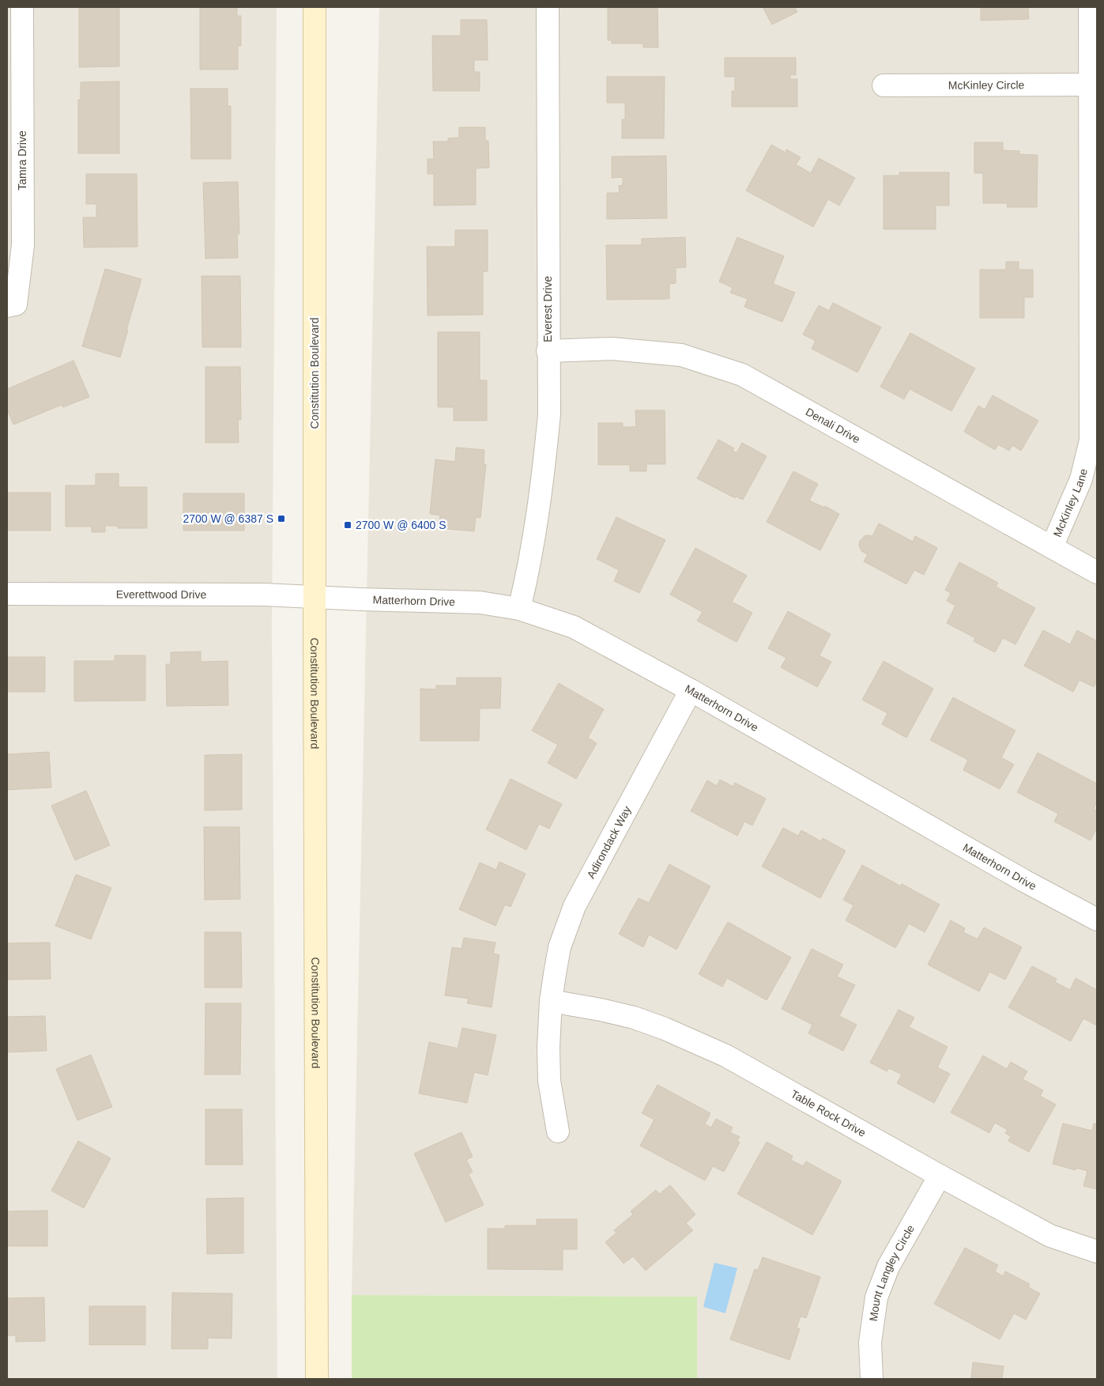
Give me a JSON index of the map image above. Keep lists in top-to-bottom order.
{
  "streets": {
    "main road": ["Constitution Boulevard"],
    "street": [
      "McKinley Circle",
      "Tamra Drive",
      "Everest Drive",
      "Denali Drive",
      "McKinley Lane",
      "Everettwood Drive",
      "Matterhorn Drive",
      "Adirondack Way",
      "Table Rock Drive",
      "Mount Langley Circle"
    ]
  },
  "crossings": [
    ["McKinley Circle", "McKinley Lane"],
    ["Everest Drive", "Denali Drive"],
    ["Everest Drive", "Matterhorn Drive"],
    ["Constitution Boulevard", "Everettwood Drive"],
    ["Constitution Boulevard", "Matterhorn Drive"],
    ["Denali Drive", "McKinley Lane"],
    ["Everettwood Drive", "Matterhorn Drive"],
    ["Matterhorn Drive", "Adirondack Way"],
    ["Adirondack Way", "Table Rock Drive"],
    ["Table Rock Drive", "Mount Langley Circle"]
  ],
  "places": {
    "transit": ["2700 W @ 6387 S", "2700 W @ 6400 S"]
  }
}
